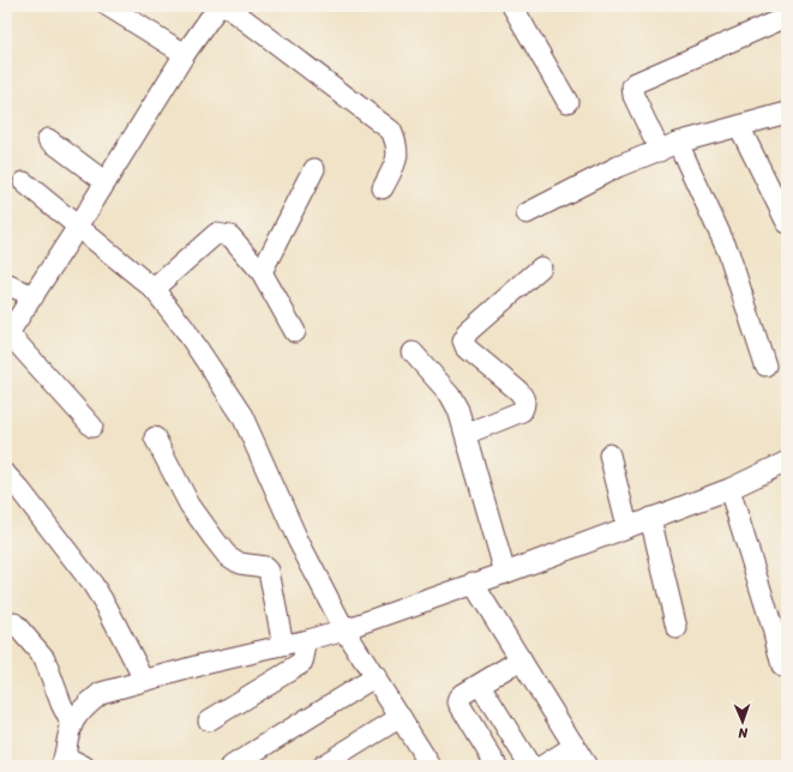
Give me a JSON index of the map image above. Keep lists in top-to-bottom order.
{
  "north": "bottom"
}
